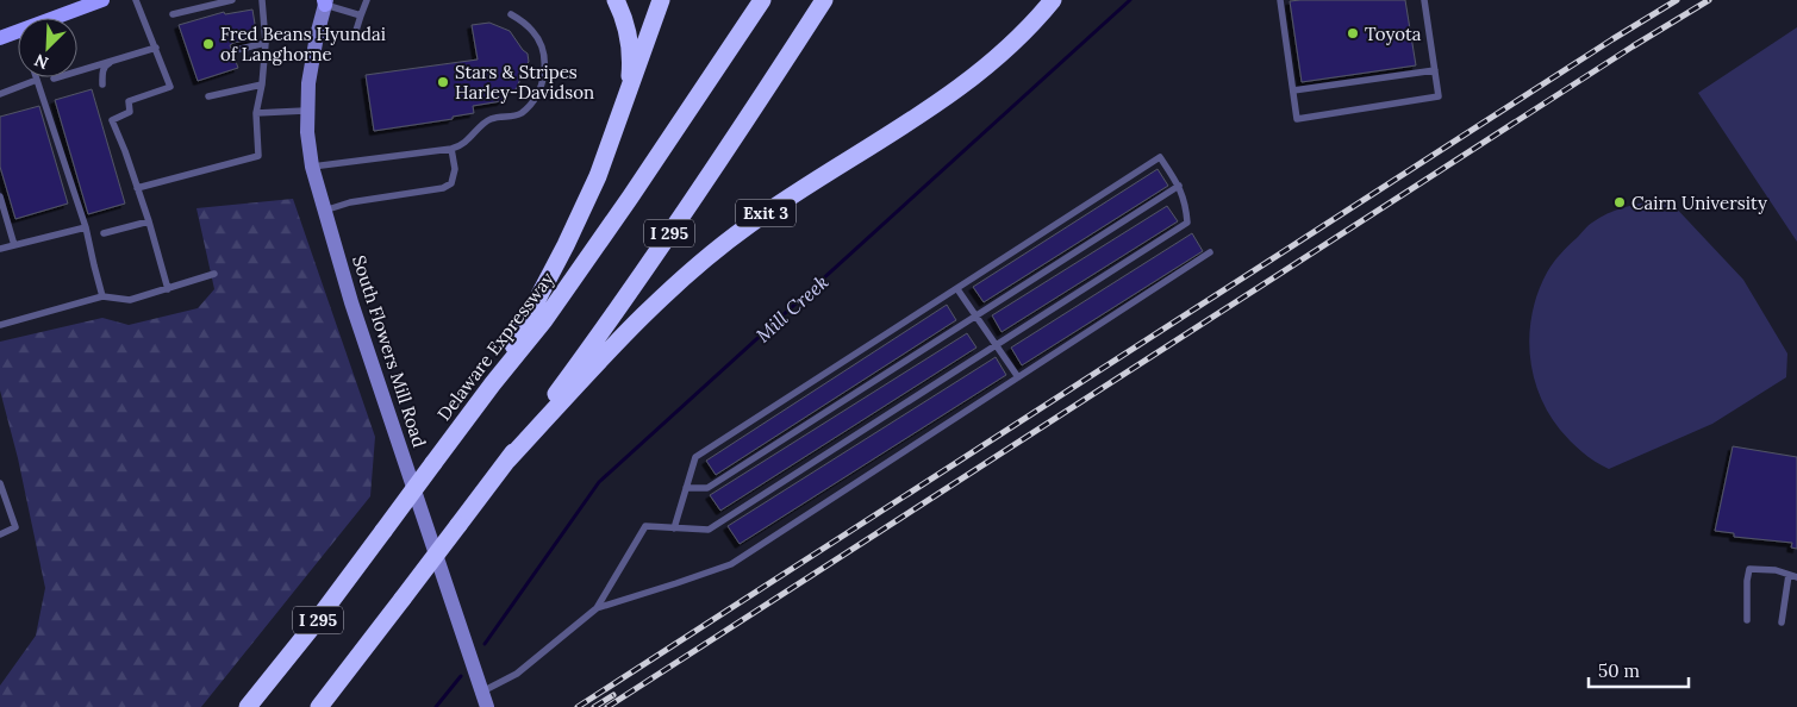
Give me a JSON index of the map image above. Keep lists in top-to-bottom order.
{
  "streets": {
    "highway": ["Exit 3", "I 295", "Delaware Expressway"],
    "main road": ["South Flowers Mill Road"]
  },
  "crossings": [
    ["Exit 3", "I 295"]
  ],
  "water": ["Mill Creek"],
  "places": [
    "Toyota",
    "Fred Beans Hyundai of Langhorne",
    "Stars & Stripes Harley-Davidson",
    "Cairn University"
  ],
  "scale_bar": "50 m",
  "north": "bottom left"
}
